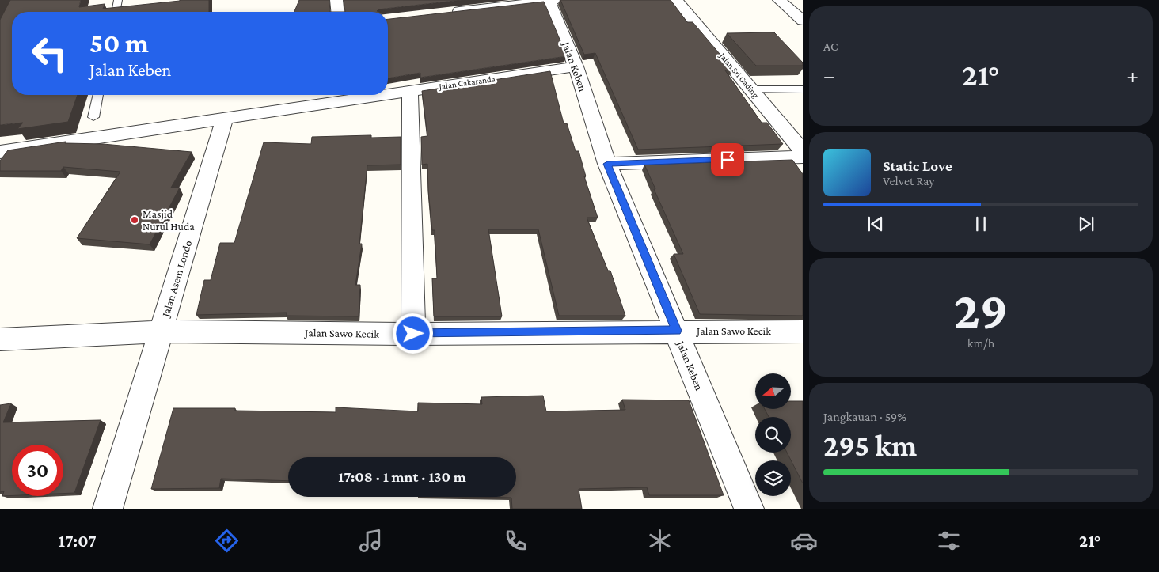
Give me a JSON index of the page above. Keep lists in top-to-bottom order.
{
  "streets": {
    "street": [
      "Jalan Keben",
      "Jalan Sri Gading",
      "Jalan Cakaranda",
      "Jalan Asem Londo",
      "Jalan Sawo Kecik"
    ]
  },
  "crossings": [
    ["Jalan Keben", "Jalan Cakaranda"],
    ["Jalan Keben", "Jalan Sawo Kecik"],
    ["Jalan Asem Londo", "Jalan Sawo Kecik"]
  ],
  "places": ["Masjid Nurul Huda"],
  "north": "left",
  "page": {
    "tile": [
      "AC",
      ["29", "km/h"],
      ["Jangkauan · 59%", "295 km"]
    ],
    "turn": ["50 m", "Jalan Keben"],
    "heat": ["−", "21°", "+"],
    "song": ["Static Love", "Velvet Ray"],
    "limit": "30",
    "trip": "17:08 · 1 mnt · 130 m",
    "tabs": ["17:07", "21°"]
  }
}
